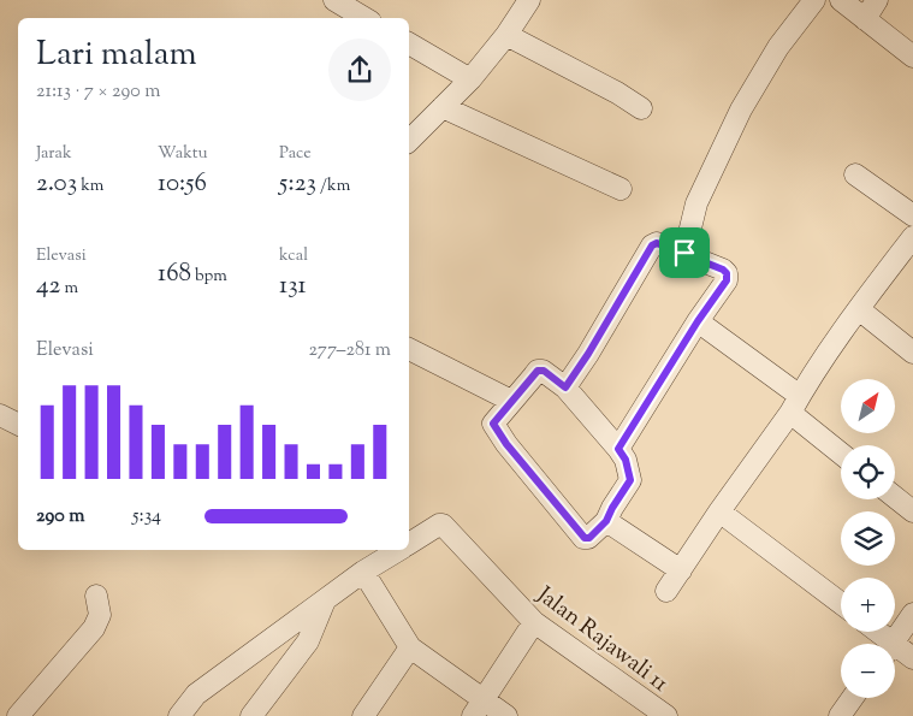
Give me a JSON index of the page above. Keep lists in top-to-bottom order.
{
  "streets": {
    "street": ["Jalan Rajawali 11"]
  },
  "north": "top right",
  "page": {
    "heading": ["Lari malam", "21:13 · 7 × 290 m"],
    "stats": [
      ["Jarak", "2.03 km"],
      ["Waktu", "10:56"],
      ["Pace", "5:23 /km"],
      ["Elevasi", "42 m"],
      ["168 bpm"],
      ["kcal", "131"]
    ],
    "chart": ["Elevasi", "277–281 m"],
    "map_buttons": ["+", "−"],
    "list": [
      {
        "name": "290 m",
        "note": "5:34"
      }
    ]
  }
}
